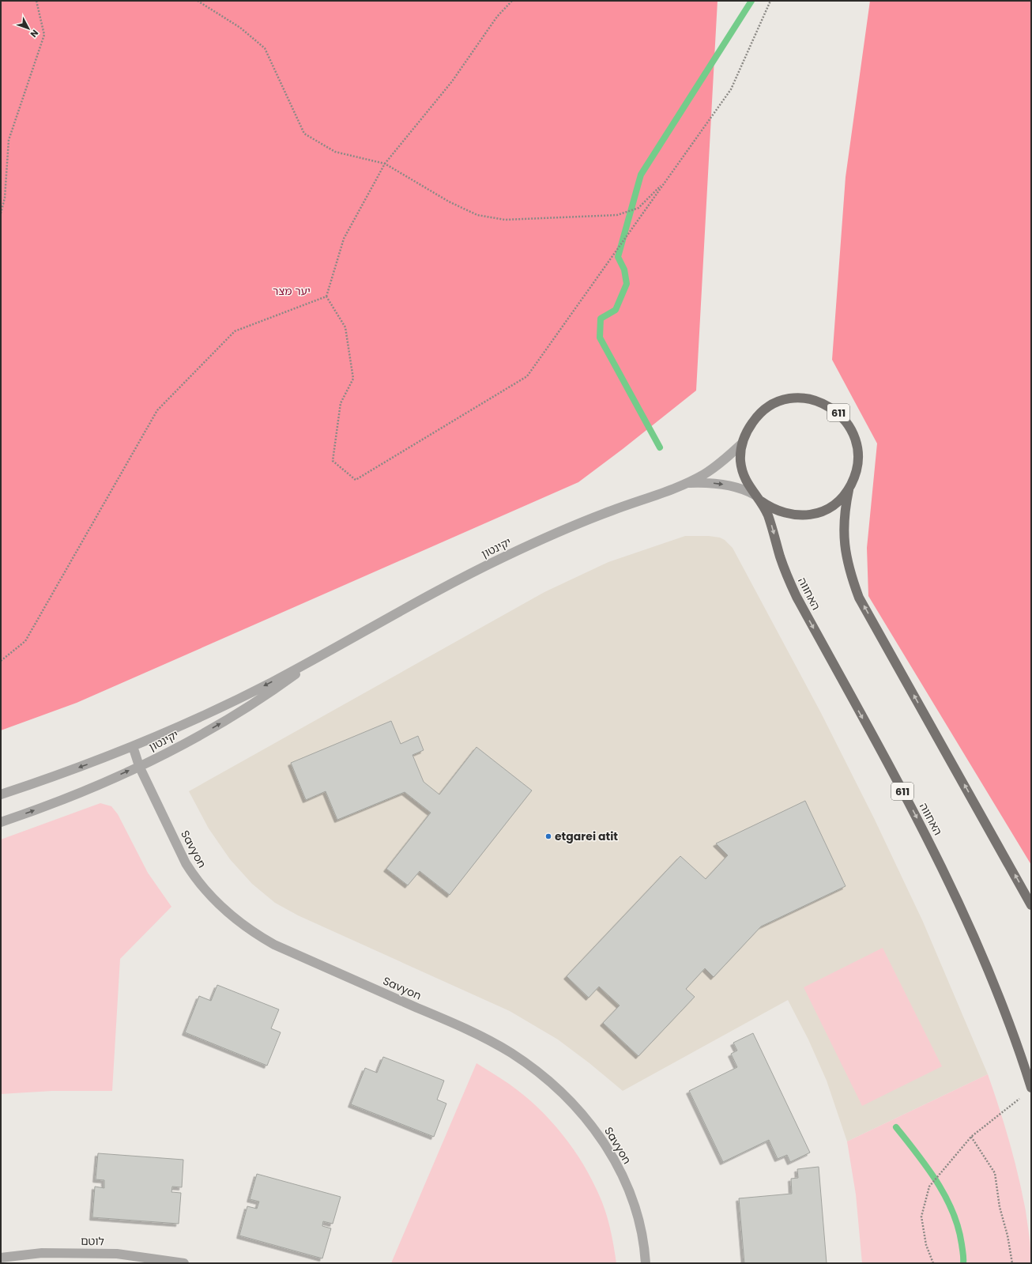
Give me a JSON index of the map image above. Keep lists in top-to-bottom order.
{
  "streets": {
    "main road": ["611", "האחווה"],
    "street": ["יקינטון", "Savyon", "לוטם"]
  },
  "crossings": [
    ["611", "יקינטון"],
    ["611", "האחווה"],
    ["יקינטון", "האחווה"],
    ["יקינטון", "Savyon"]
  ],
  "parks": ["יער מצר"],
  "places": ["etgarei atit"],
  "north": "bottom right"
}
